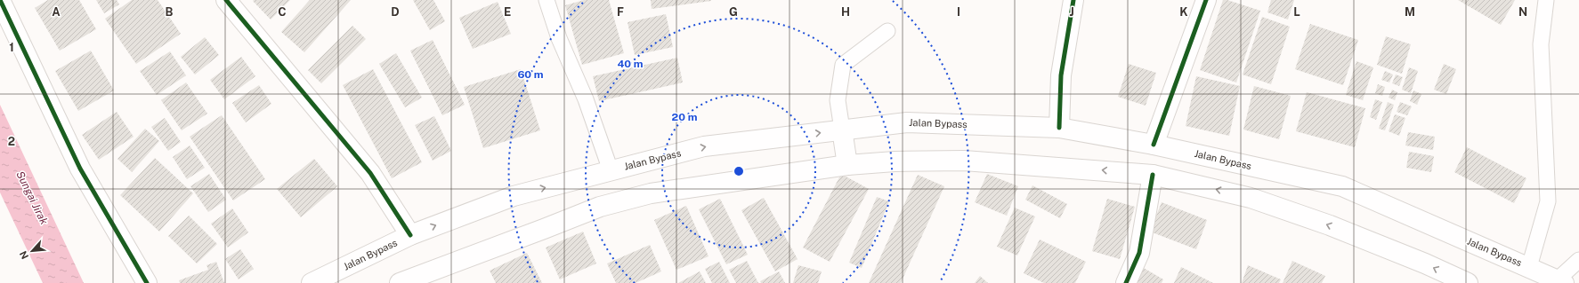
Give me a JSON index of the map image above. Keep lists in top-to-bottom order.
{
  "streets": {
    "main road": ["Jalan Bypass"]
  },
  "water": ["Sungai Jirak"],
  "north": "bottom left",
  "grid": {
    "columns": [
      "A",
      "B",
      "C",
      "D",
      "E",
      "F",
      "G",
      "H",
      "I",
      "J",
      "K",
      "L",
      "M",
      "N"
    ],
    "rows": ["1", "2"]
  },
  "rings": ["40 m", "60 m", "20 m"]
}
